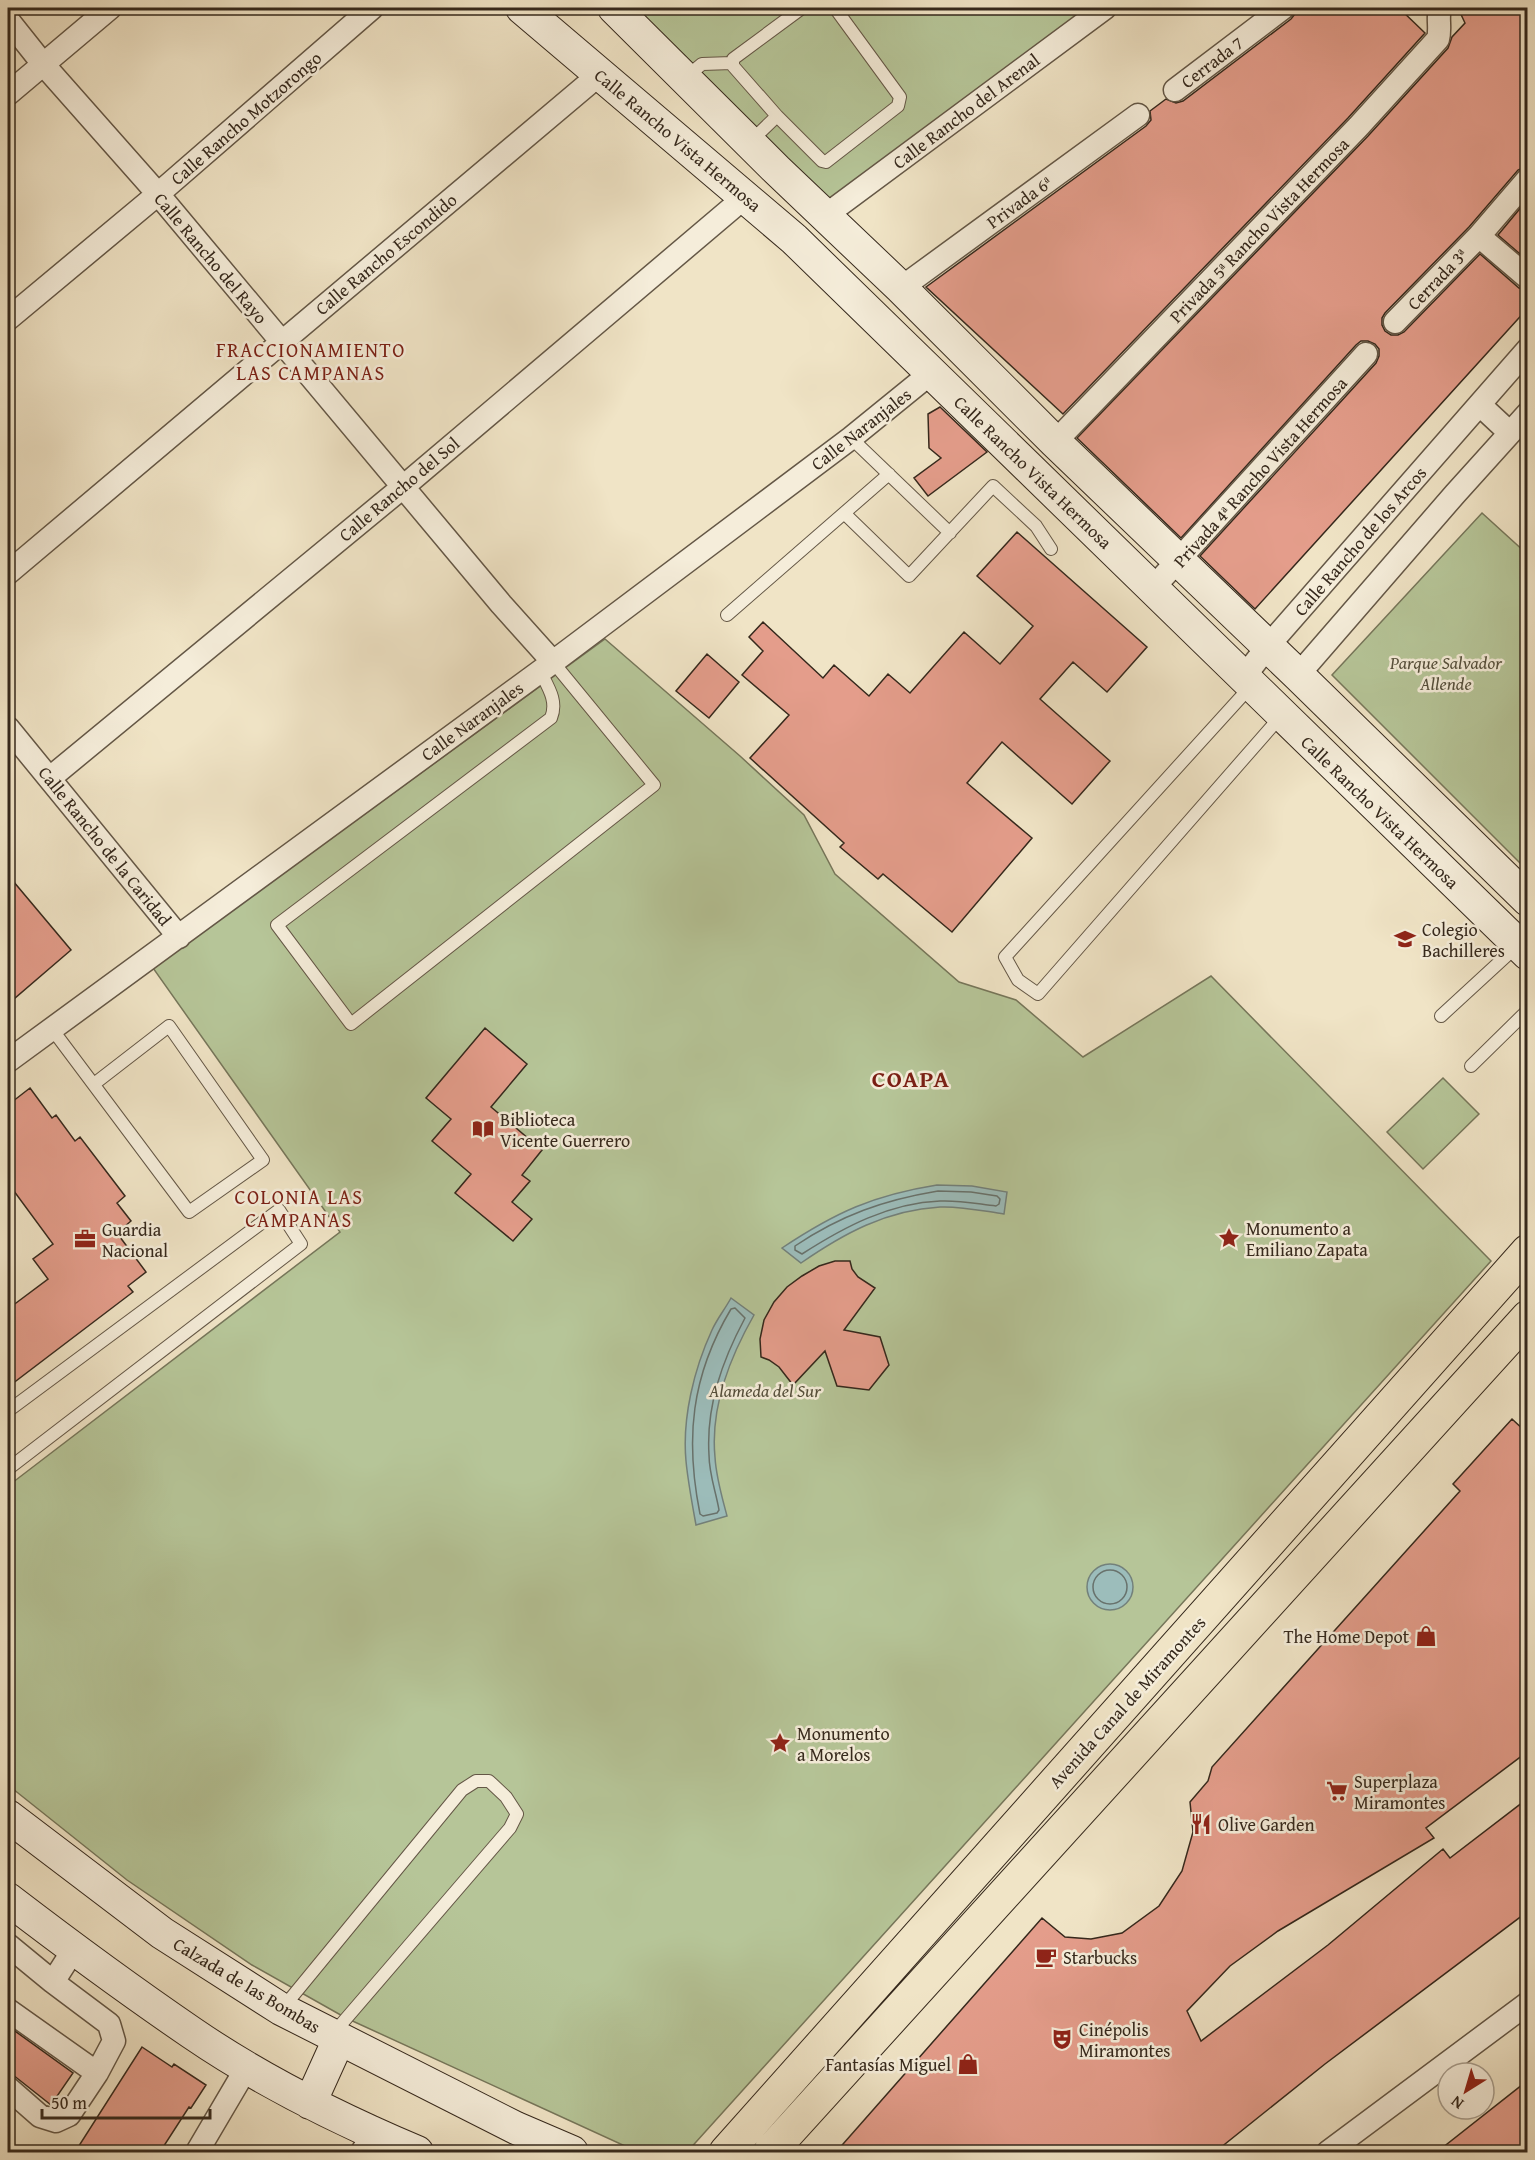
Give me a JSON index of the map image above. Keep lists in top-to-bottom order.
{
  "streets": {
    "main road": ["Avenida Canal de Miramontes"],
    "street": [
      "Cerrada 7",
      "Calle Rancho del Arenal",
      "Calle Rancho Motzorongo",
      "Calle Rancho Vista Hermosa",
      "Privada 6ª",
      "Privada 5ª Rancho Vista Hermosa",
      "Calle Rancho Escondido",
      "Calle Rancho del Rayo",
      "Cerrada 3ª",
      "Calle Naranjales",
      "Privada 4ª Rancho Vista Hermosa",
      "Calle Rancho del Sol",
      "Calle Rancho de los Arcos",
      "Calle Rancho de la Caridad",
      "Calzada de las Bombas"
    ]
  },
  "crossings": [
    ["Calle Rancho del Arenal", "Calle Rancho Vista Hermosa"],
    ["Calle Rancho Motzorongo", "Calle Rancho del Rayo"],
    ["Calle Rancho Vista Hermosa", "Privada 6ª"],
    ["Calle Rancho Vista Hermosa", "Privada 5ª Rancho Vista Hermosa"],
    ["Calle Rancho Vista Hermosa", "Calle Rancho Escondido"],
    ["Calle Rancho Vista Hermosa", "Calle Naranjales"],
    ["Calle Rancho Vista Hermosa", "Privada 4ª Rancho Vista Hermosa"],
    ["Calle Rancho Vista Hermosa", "Calle Rancho del Sol"],
    ["Calle Rancho Vista Hermosa", "Calle Rancho de los Arcos"],
    ["Calle Rancho Escondido", "Calle Rancho del Rayo"],
    ["Calle Rancho del Rayo", "Calle Naranjales"],
    ["Calle Rancho del Rayo", "Calle Rancho del Sol"],
    ["Calle Naranjales", "Calle Rancho de la Caridad"],
    ["Calle Rancho del Sol", "Calle Rancho de la Caridad"]
  ],
  "districts": ["FRACCIONAMIENTO LAS CAMPANAS", "COAPA", "COLONIA LAS CAMPANAS"],
  "parks": ["Parque Salvador Allende", "Alameda del Sur"],
  "places": {
    "school or university": ["Colegio Bachilleres"],
    "library": ["Biblioteca Vicente Guerrero"],
    "place": ["Monumento a Emiliano Zapata", "Monumento a Morelos"],
    "office": ["Guardia Nacional"],
    "shop": ["The Home Depot", "Fantasías Miguel"],
    "supermarket": ["Superplaza Miramontes"],
    "restaurant": ["Olive Garden"],
    "cafe": ["Starbucks"],
    "theatre": ["Cinépolis Miramontes"]
  },
  "scale_bar": "50 m",
  "north": "bottom left"
}
